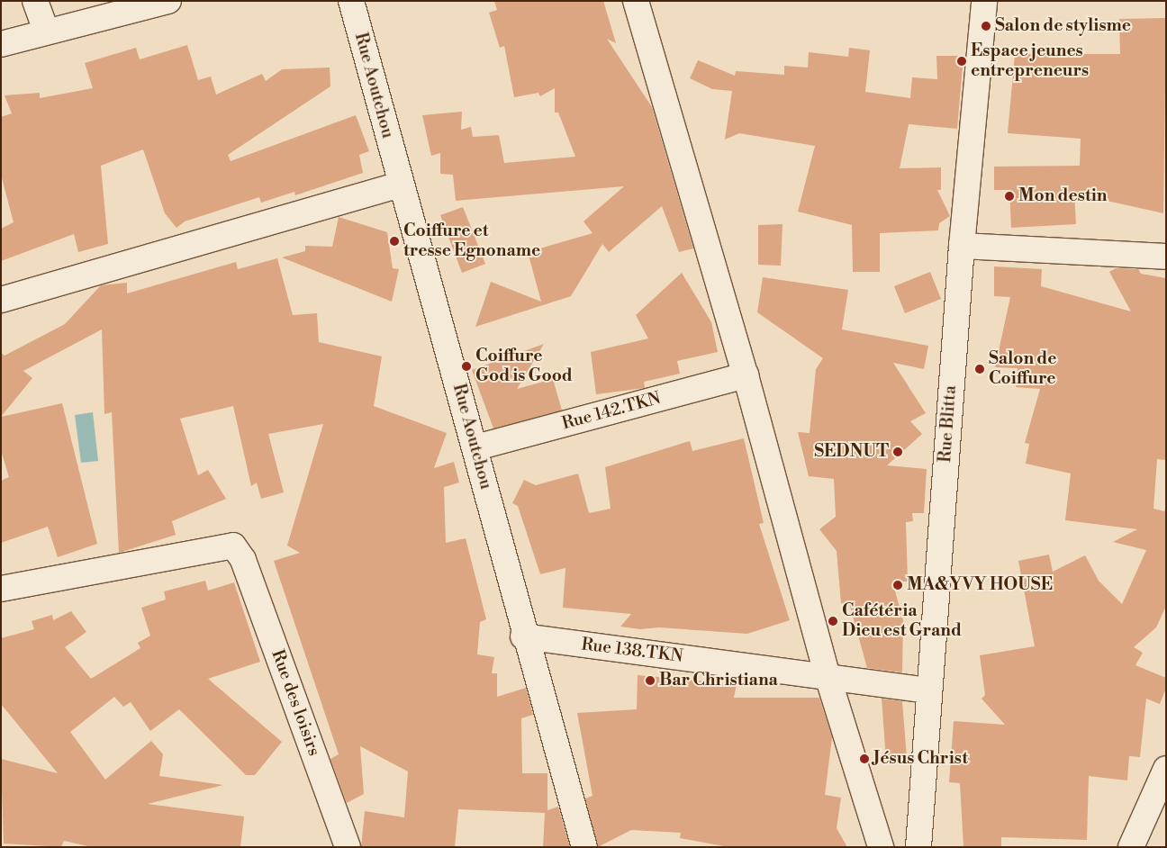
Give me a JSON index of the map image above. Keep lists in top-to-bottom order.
{
  "streets": {
    "street": [
      "Rue Aoutchou",
      "Rue 142.TKN",
      "Rue Blitta",
      "Rue 138.TKN",
      "Rue des loisirs"
    ]
  },
  "crossings": [
    ["Rue Aoutchou", "Rue 142.TKN"],
    ["Rue Aoutchou", "Rue 138.TKN"],
    ["Rue Blitta", "Rue 138.TKN"]
  ],
  "places": [
    "Salon de stylisme",
    "Espace jeunes entrepreneurs",
    "Mon destin",
    "Coiffure et tresse Egnoname",
    "Coiffure God is Good",
    "Salon de Coiffure",
    "SEDNUT",
    "MA&YVY HOUSE",
    "Cafétéria Dieu est Grand",
    "Bar Christiana",
    "Jésus Christ"
  ]
}
